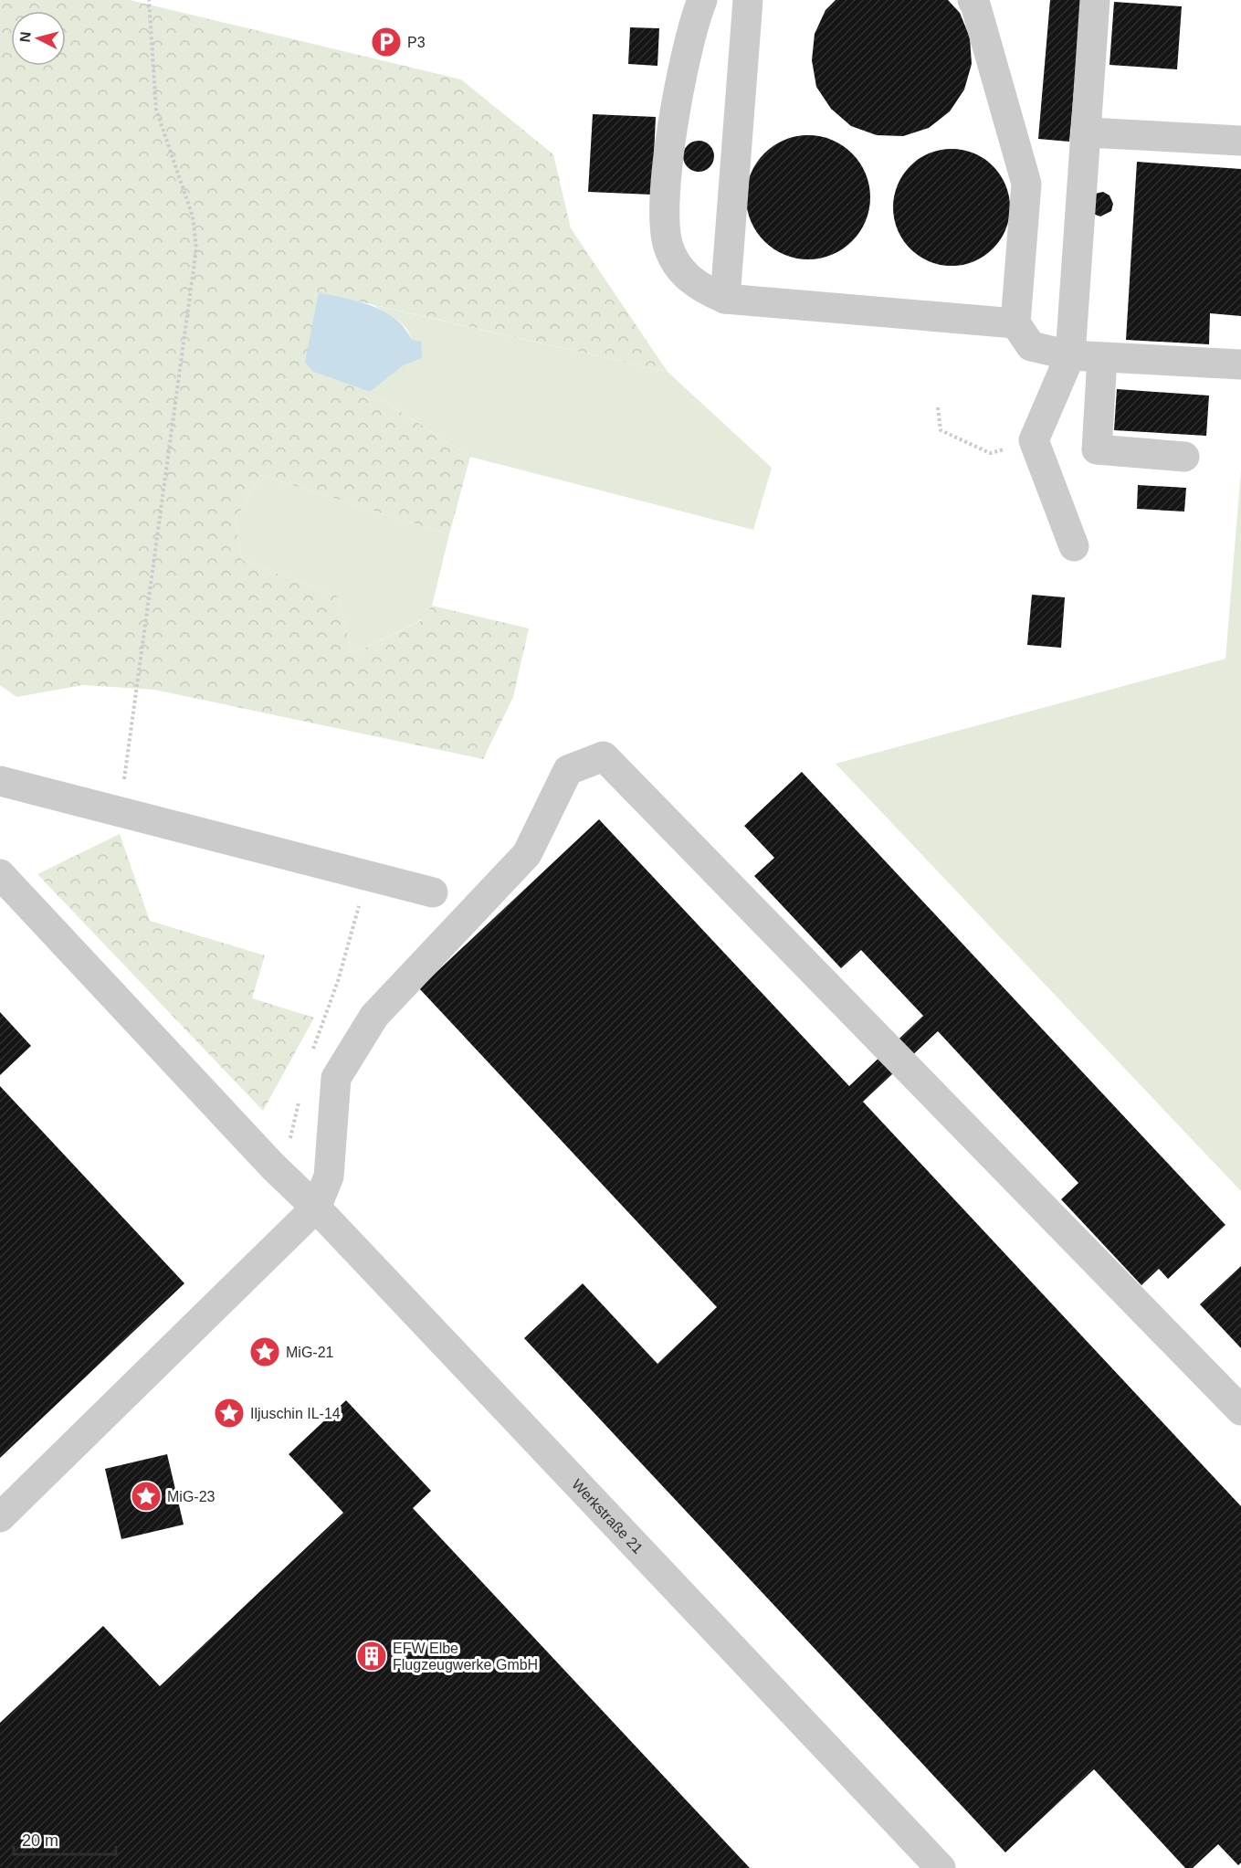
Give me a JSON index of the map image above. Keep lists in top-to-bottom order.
{
  "streets": {
    "lane": ["Werkstraße 21"]
  },
  "places": {
    "parking": ["P3"],
    "place": ["MiG-21", "Iljuschin IL-14", "MiG-23"],
    "building": ["EFW Elbe Flugzeugwerke GmbH"]
  },
  "scale_bar": "20 m",
  "north": "left"
}
